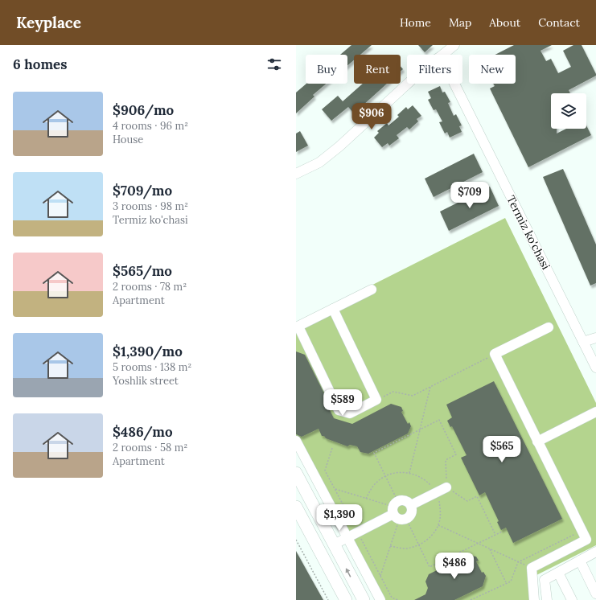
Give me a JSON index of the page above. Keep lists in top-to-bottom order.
{
  "streets": {
    "street": ["Termiz ko'chasi"]
  },
  "page": {
    "header": "Keyplace",
    "nav": [
      "Home",
      "Map",
      "About",
      "Contact"
    ],
    "heading": "6 homes",
    "chip": [
      "Buy",
      "Rent",
      "Filters",
      "New"
    ],
    "list": [
      {
        "name": "$906/mo",
        "note": "4 rooms · 96 m² · House"
      },
      {
        "name": "$709/mo",
        "note": "3 rooms · 98 m² · Termiz ko'chasi"
      },
      {
        "name": "$565/mo",
        "note": "2 rooms · 78 m² · Apartment"
      },
      {
        "name": "$1,390/mo",
        "note": "5 rooms · 138 m² · Yoshlik street"
      },
      {
        "name": "$486/mo",
        "note": "2 rooms · 58 m² · Apartment"
      }
    ],
    "price": [
      "$906",
      "$709",
      "$589",
      "$565",
      "$1,390",
      "$486"
    ]
  }
}
